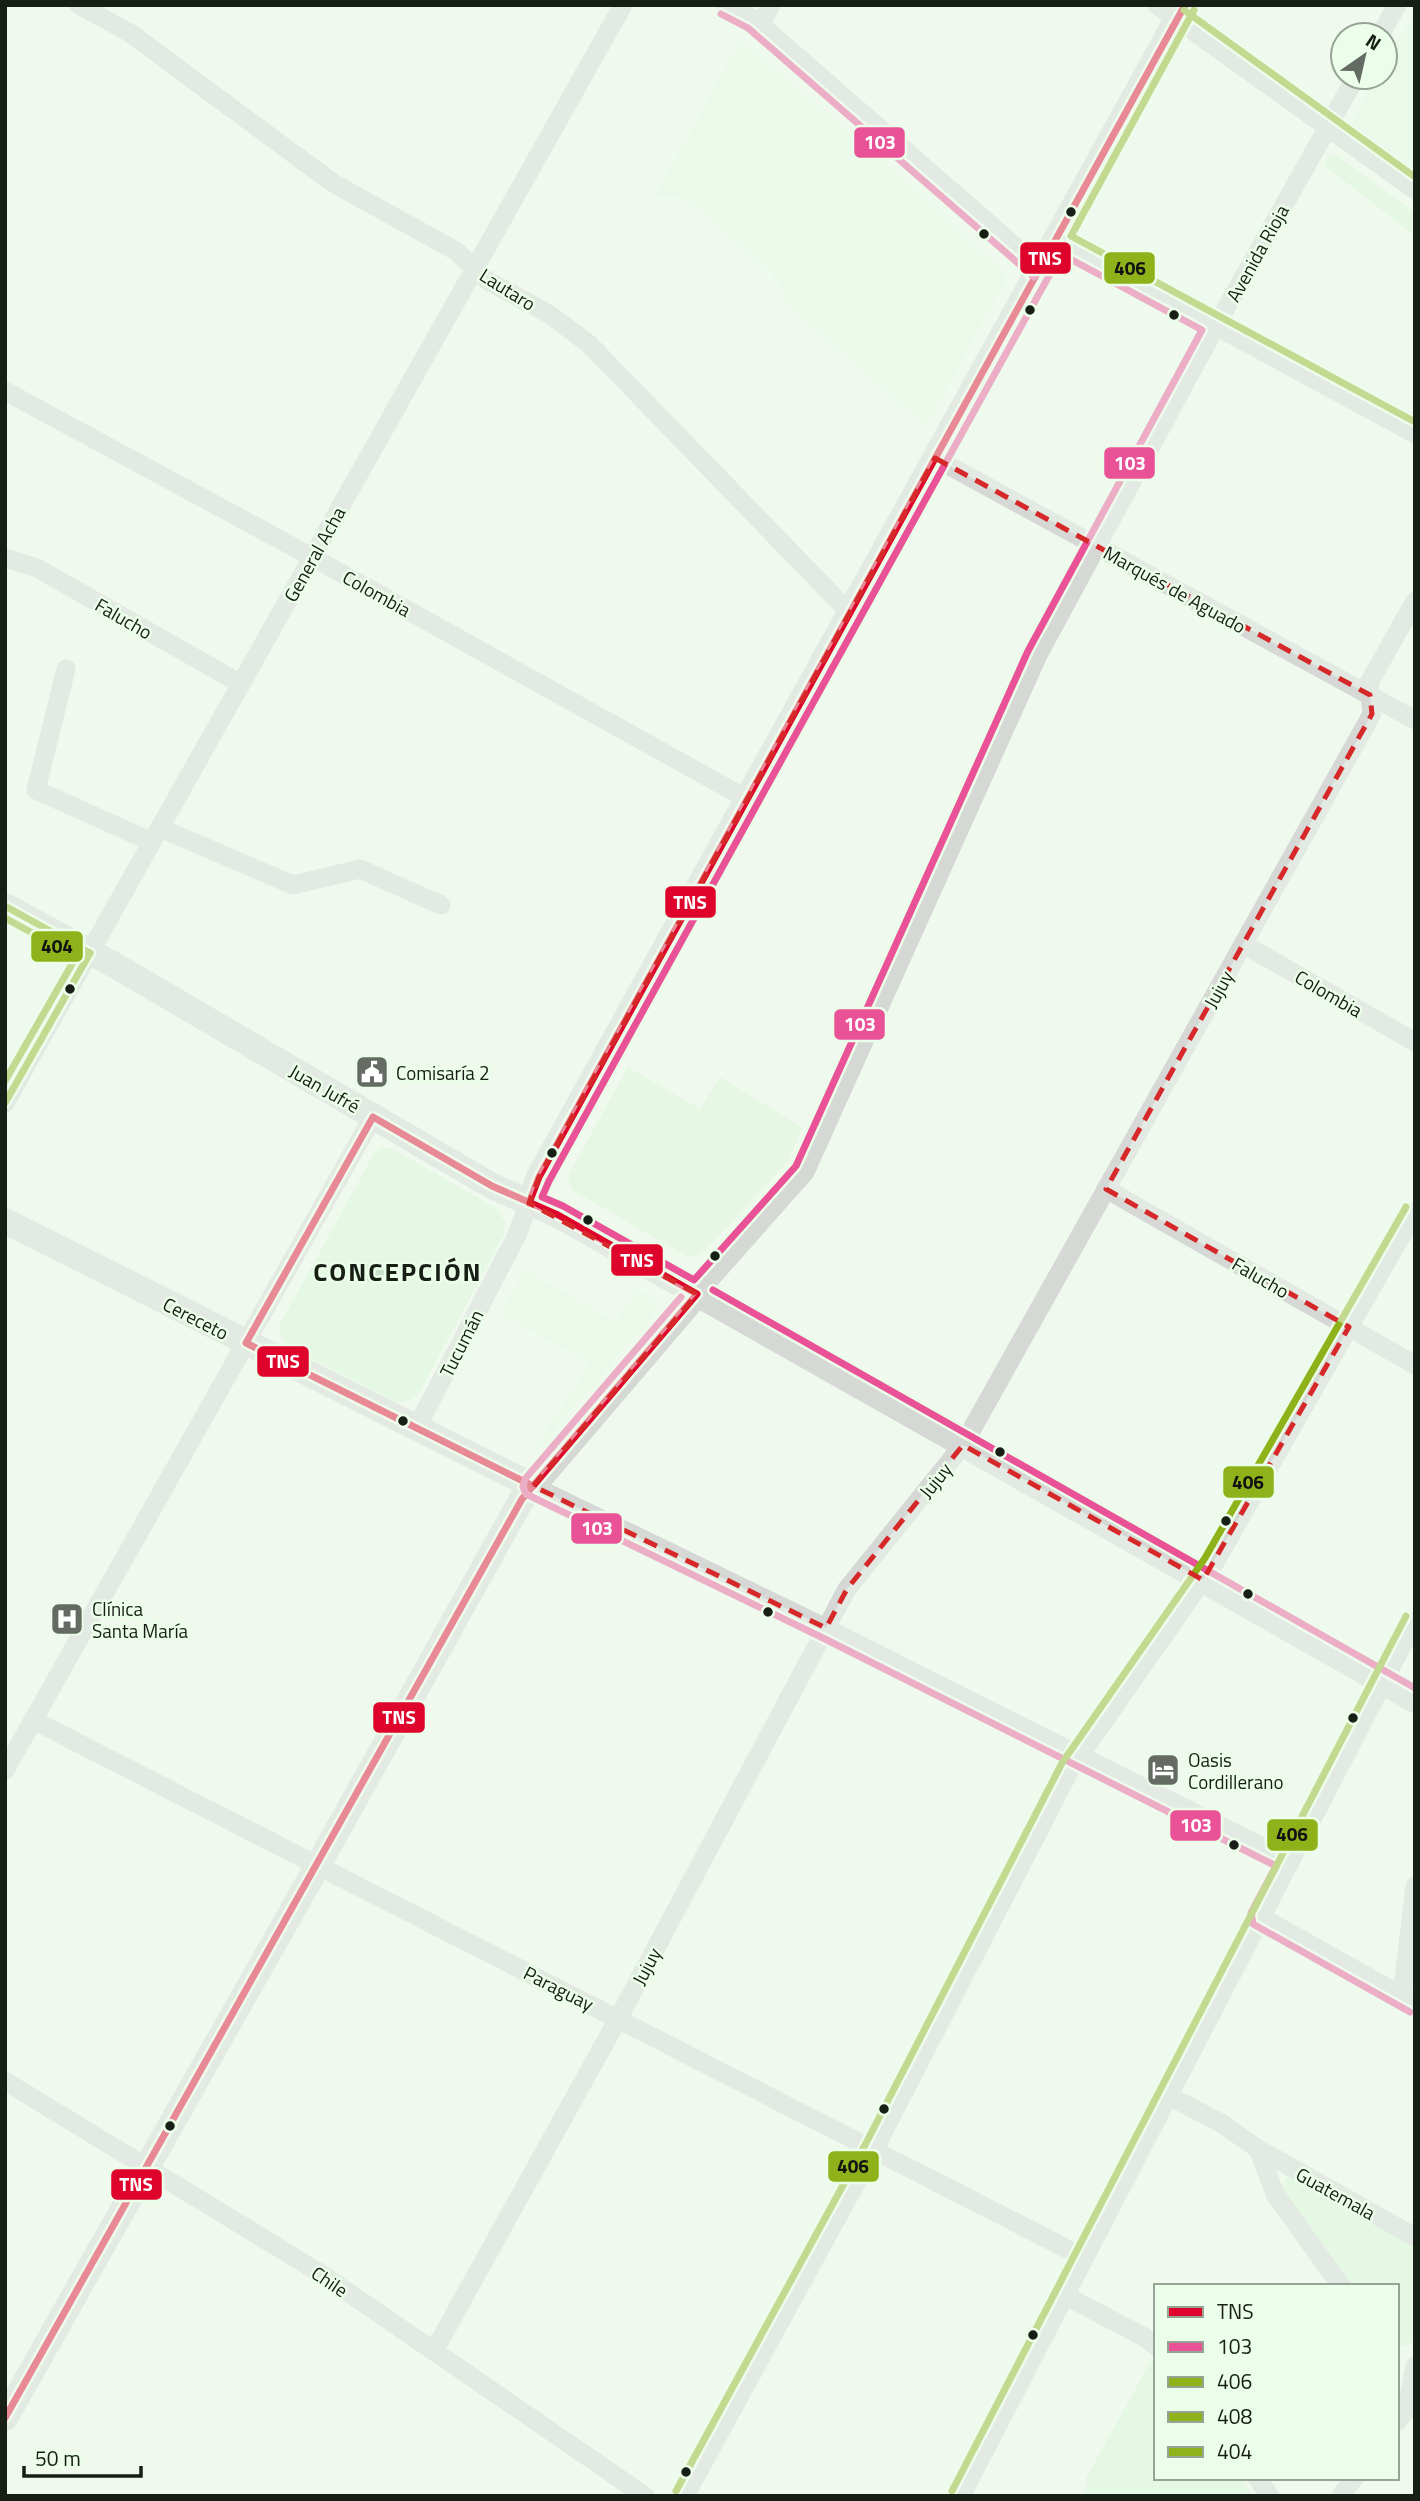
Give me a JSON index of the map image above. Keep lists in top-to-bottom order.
{
  "streets": {
    "main road": [
      "Avenida Rioja",
      "Juan Jufré",
      "Cereceto",
      "Tucumán"
    ],
    "street": [
      "Lautaro",
      "General Acha",
      "Marqués de Aguado",
      "Colombia",
      "Falucho",
      "Jujuy",
      "Paraguay",
      "Guatemala",
      "Chile"
    ]
  },
  "crossings": [
    ["Avenida Rioja", "Marqués de Aguado"],
    ["Avenida Rioja", "Juan Jufré"],
    ["Avenida Rioja", "Cereceto"],
    ["Avenida Rioja", "Paraguay"],
    ["Avenida Rioja", "Chile"],
    ["Lautaro", "General Acha"],
    ["Lautaro", "Tucumán"],
    ["General Acha", "Colombia"],
    ["General Acha", "Falucho"],
    ["General Acha", "Juan Jufré"],
    ["Marqués de Aguado", "Jujuy"],
    ["Marqués de Aguado", "Tucumán"],
    ["Colombia", "Jujuy"],
    ["Colombia", "Tucumán"],
    ["Falucho", "Jujuy"],
    ["Jujuy", "Juan Jufré"],
    ["Jujuy", "Cereceto"],
    ["Jujuy", "Paraguay"],
    ["Jujuy", "Chile"],
    ["Juan Jufré", "Tucumán"],
    ["Cereceto", "Tucumán"]
  ],
  "districts": ["CONCEPCIÓN"],
  "places": {
    "public building": ["Comisaría 2"],
    "hospital": ["Clínica Santa María"],
    "hotel": ["Oasis Cordillerano"]
  },
  "lines": [
    "transit line TNS",
    "transit line 406",
    "transit line 103",
    "transit line 408",
    "transit line 404"
  ],
  "legend": [
    "TNS",
    "103",
    "406",
    "408",
    "404"
  ],
  "scale_bar": "50 m",
  "north": "top right"
}
